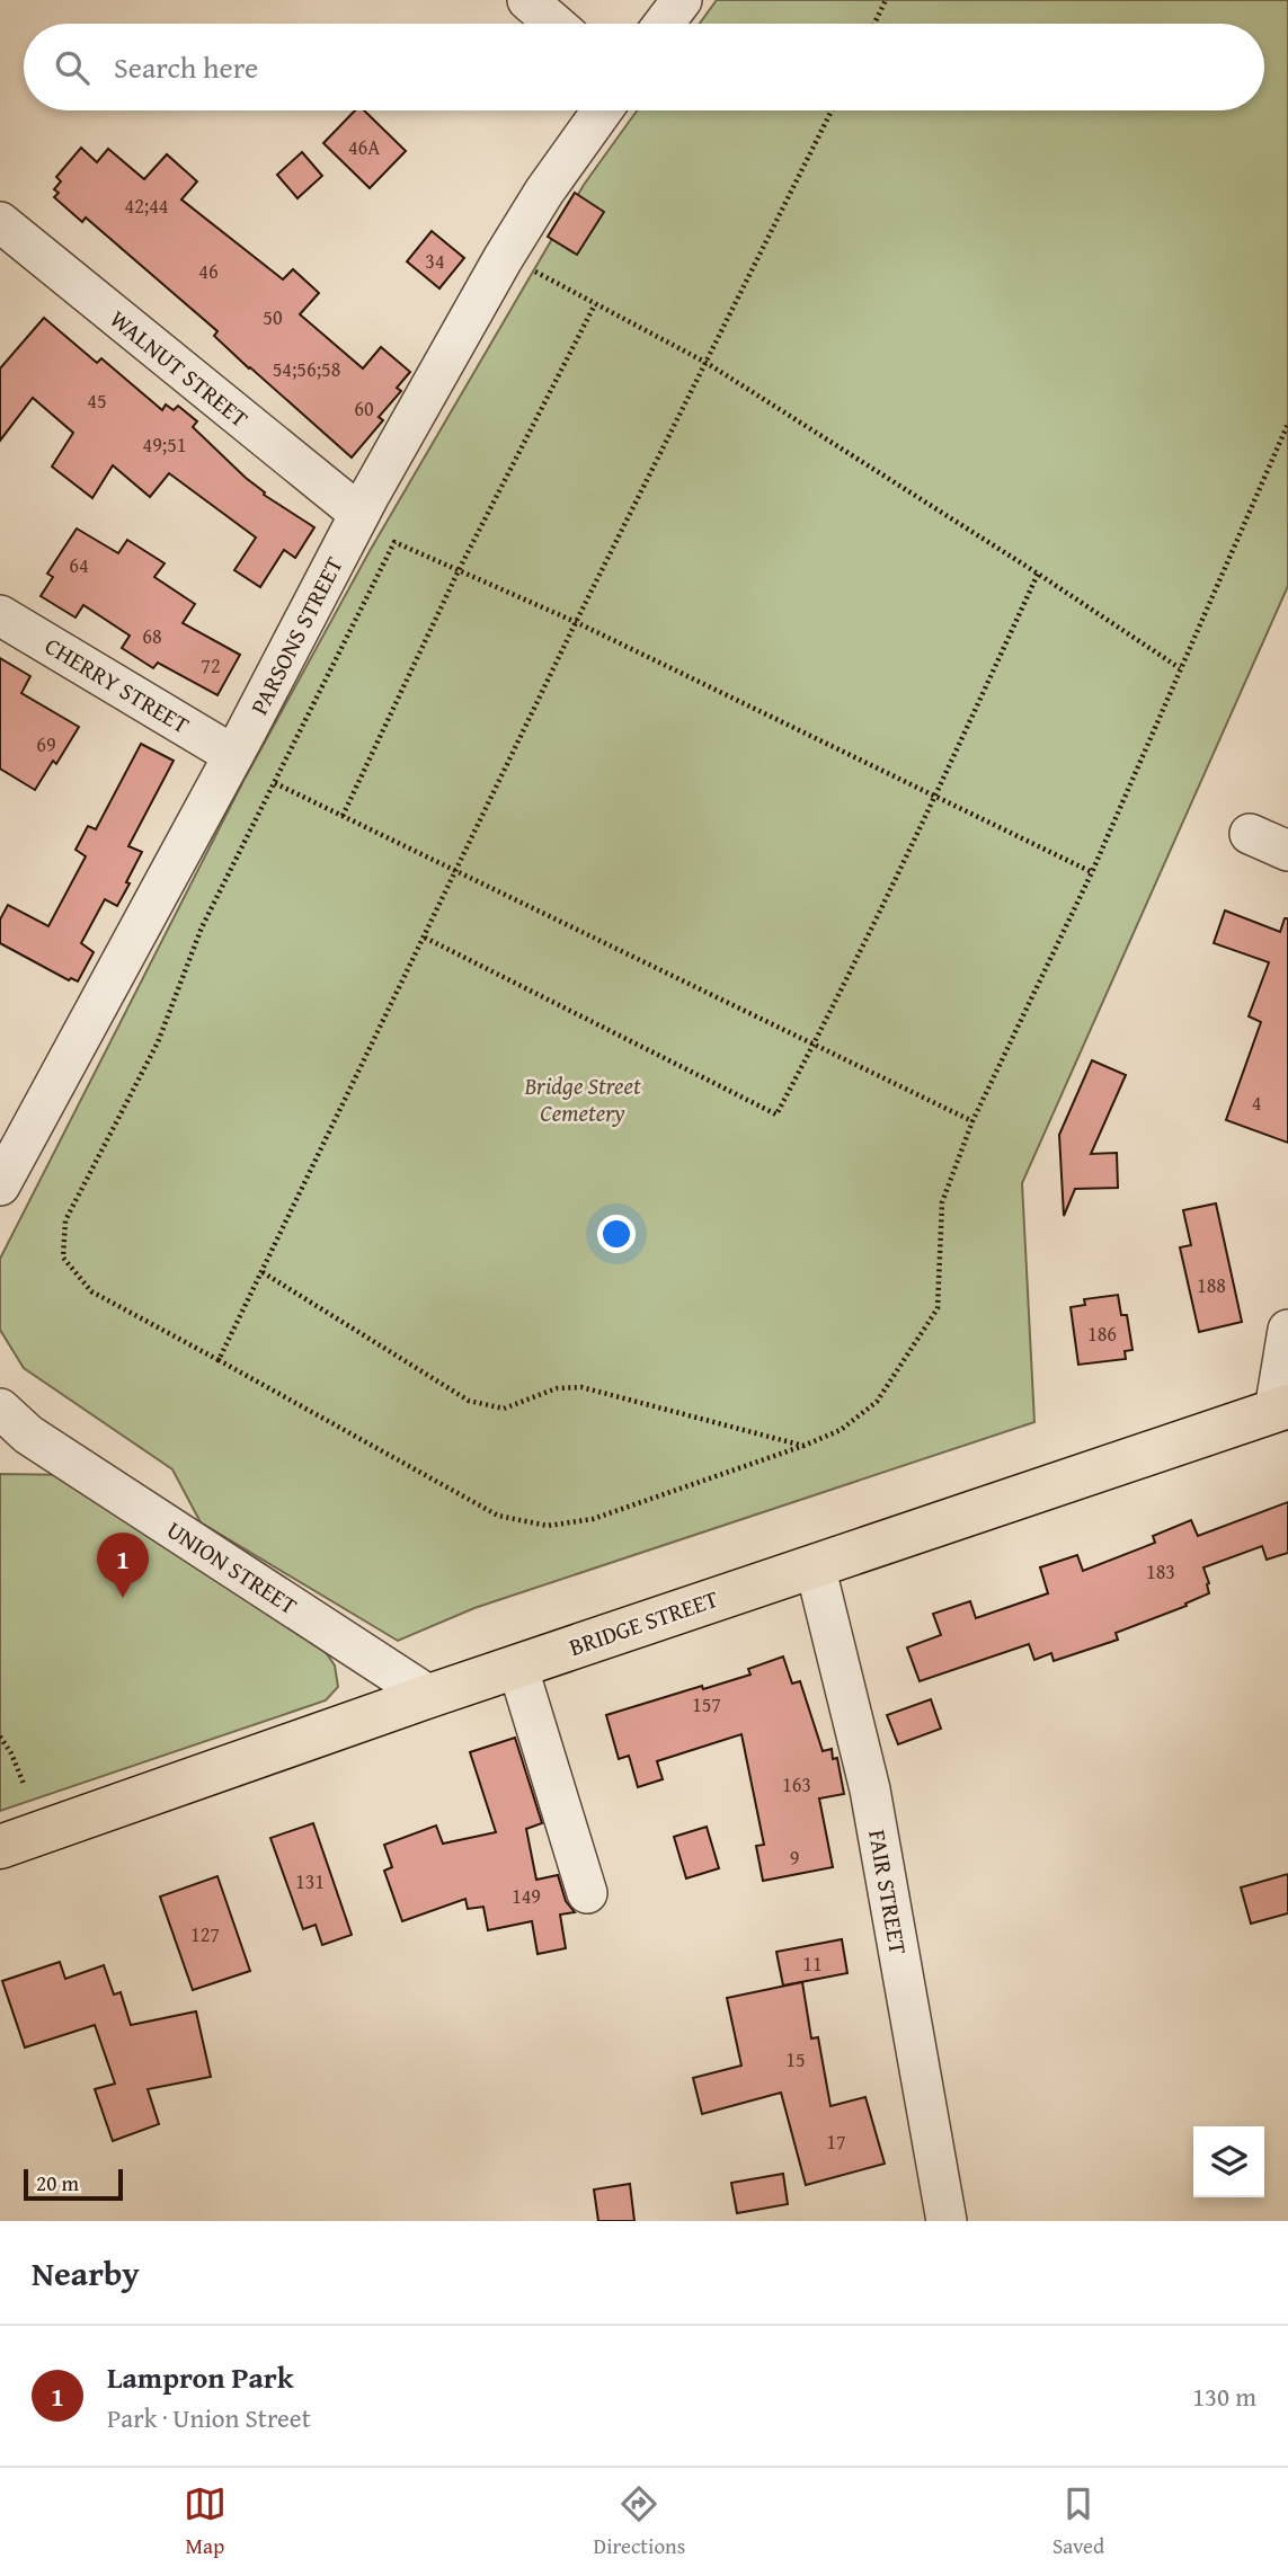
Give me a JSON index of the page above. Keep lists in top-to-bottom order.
{
  "streets": {
    "highway": ["BRIDGE STREET"],
    "street": [
      "WALNUT STREET",
      "PARSONS STREET",
      "CHERRY STREET",
      "UNION STREET",
      "FAIR STREET"
    ]
  },
  "crossings": [
    ["WALNUT STREET", "PARSONS STREET"],
    ["PARSONS STREET", "CHERRY STREET"],
    ["UNION STREET", "BRIDGE STREET"],
    ["BRIDGE STREET", "FAIR STREET"]
  ],
  "parks": ["Bridge Street Cemetery"],
  "house_numbers": [
    "46A",
    "42;44",
    "34",
    "46",
    "50",
    "54;56;58",
    "45",
    "60",
    "49;51",
    "64",
    "68",
    "72",
    "69",
    "4",
    "188",
    "186",
    "183",
    "157",
    "163",
    "9",
    "131",
    "149",
    "127",
    "11",
    "15",
    "17"
  ],
  "scale_bar": "20 m",
  "page": {
    "search": "Search here",
    "pins": "1",
    "scale": "20 m",
    "heading": "Nearby",
    "list": [
      {
        "mark": "1",
        "name": "Lampron Park",
        "note": "Park · Union Street",
        "value": "130 m"
      }
    ],
    "nav": ["Map", "Directions", "Saved"]
  }
}
